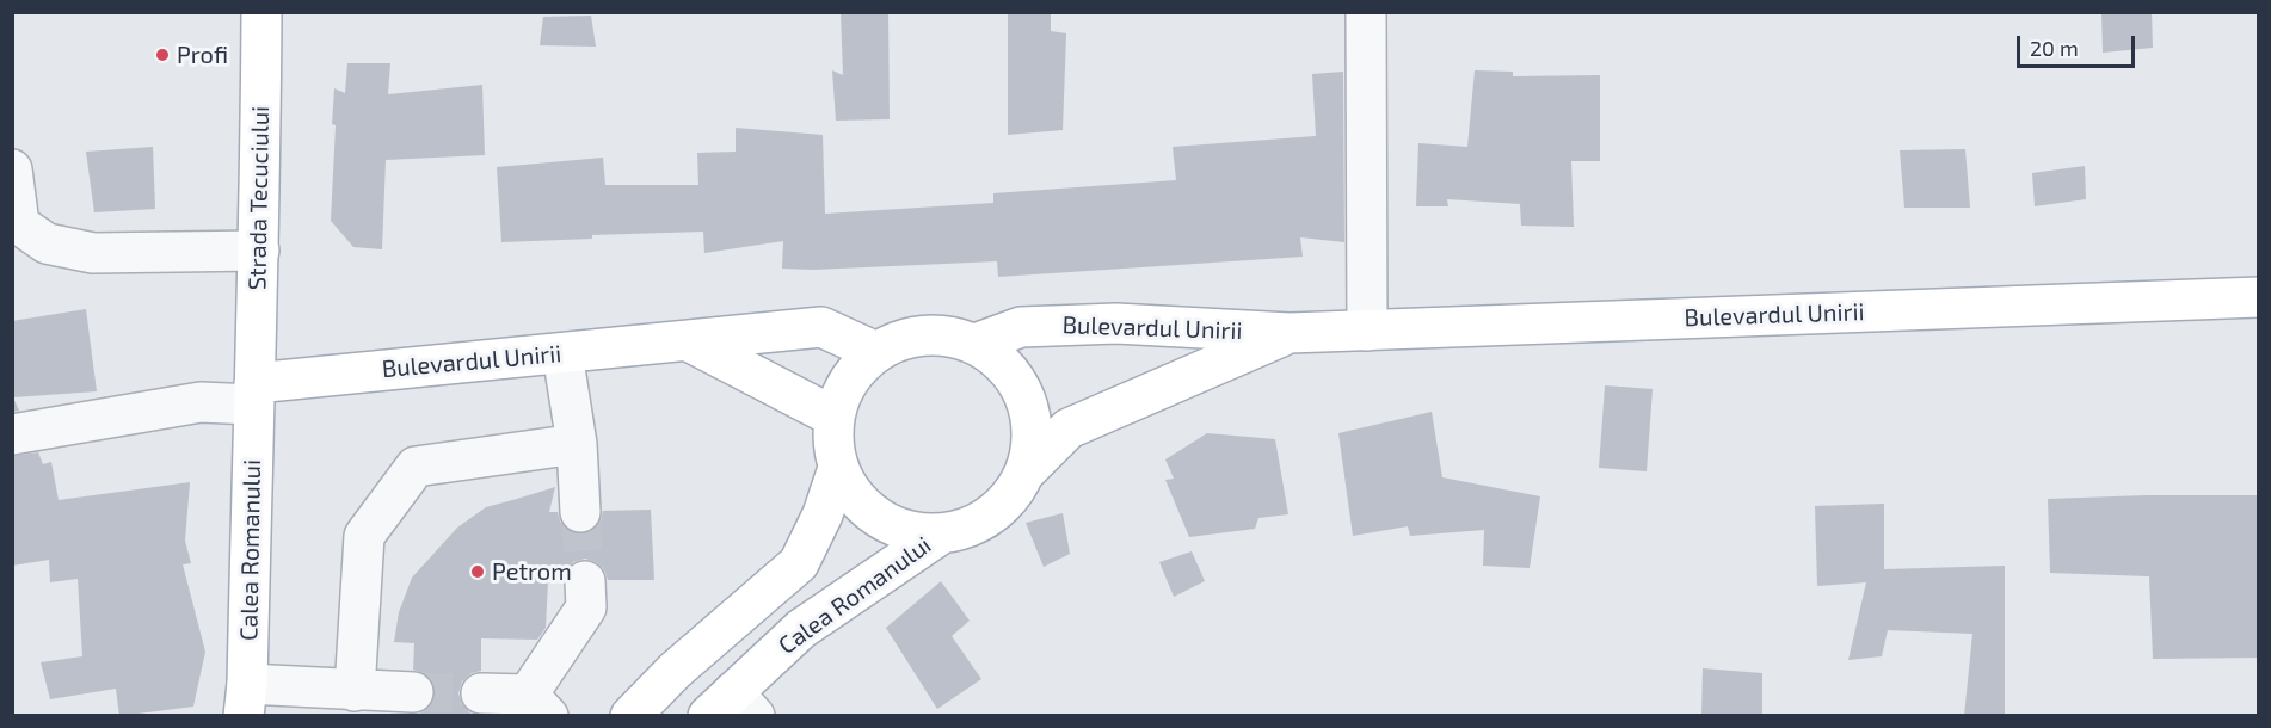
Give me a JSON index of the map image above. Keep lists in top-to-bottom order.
{
  "streets": {
    "main road": ["Strada Tecuciului", "Bulevardul Unirii", "Calea Romanului"]
  },
  "crossings": [
    ["Strada Tecuciului", "Bulevardul Unirii"],
    ["Strada Tecuciului", "Calea Romanului"],
    ["Bulevardul Unirii", "Calea Romanului"]
  ],
  "places": ["Profi", "Petrom"],
  "scale_bar": "20 m"
}
